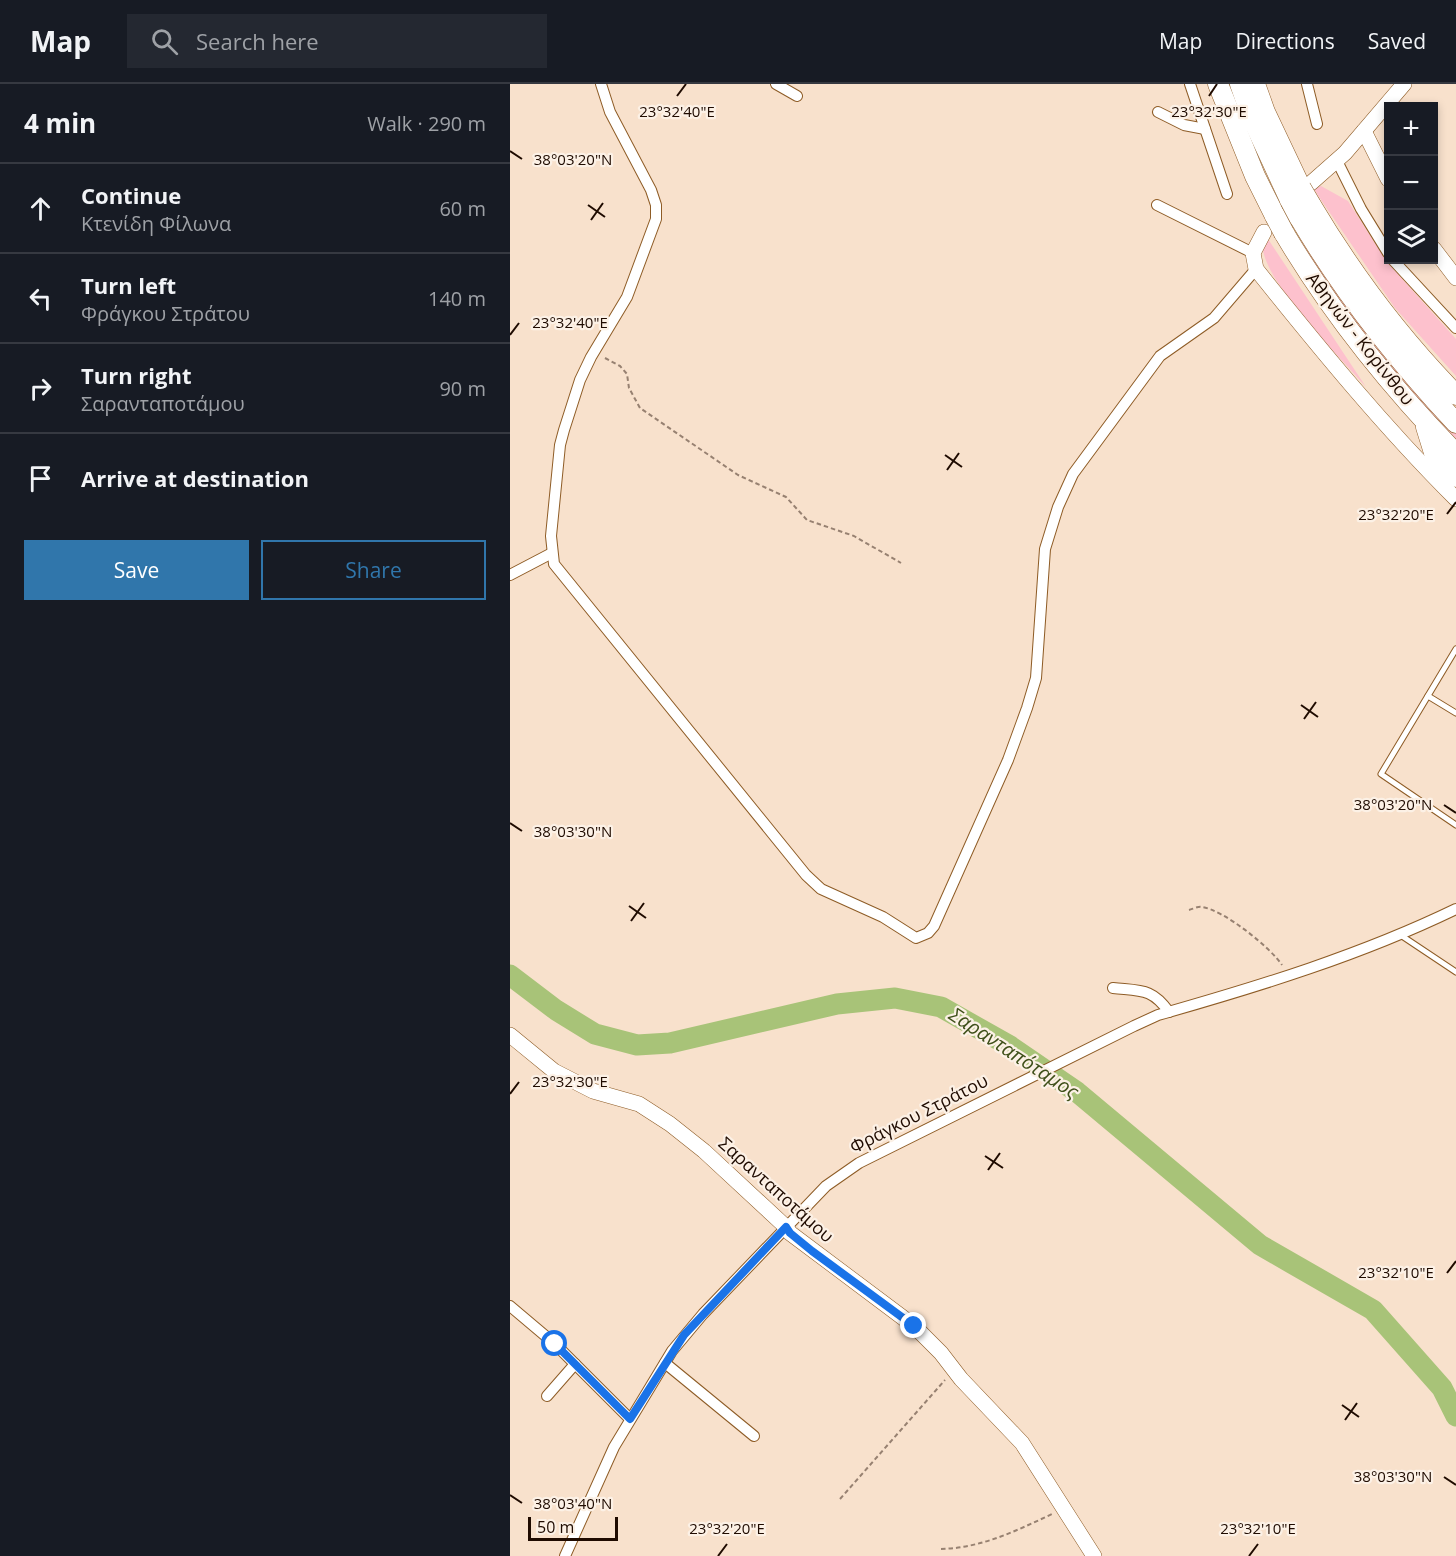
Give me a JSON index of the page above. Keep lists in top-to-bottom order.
{
  "streets": {
    "highway": ["Αθηνών - Κορίνθου"],
    "street": ["Φράγκου Στράτου", "Σαρανταποτάμου"]
  },
  "crossings": [
    ["Φράγκου Στράτου", "Σαρανταποτάμου"]
  ],
  "water": ["Σαρανταπόταμος"],
  "scale_bar": "50 m",
  "page": {
    "header": "Map",
    "search": "Search here",
    "nav": ["Map", "Directions", "Saved"],
    "heading": ["4 min", "Walk · 290 m"],
    "map_buttons": ["+", "−"],
    "list": [
      ["Continue", "Κτενίδη Φίλωνα", "60 m"],
      ["Turn left", "Φράγκου Στράτου", "140 m"],
      ["Turn right", "Σαρανταποτάμου", "90 m"],
      "Arrive at destination"
    ],
    "buttons": ["Save", "Share"],
    "scale": "50 m"
  },
  "coordinates": [
    "23°32'40\"E",
    "23°32'30\"E",
    "38°03'20\"N",
    "23°32'20\"E",
    "38°03'30\"N",
    "23°32'10\"E",
    "38°03'40\"N"
  ]
}
